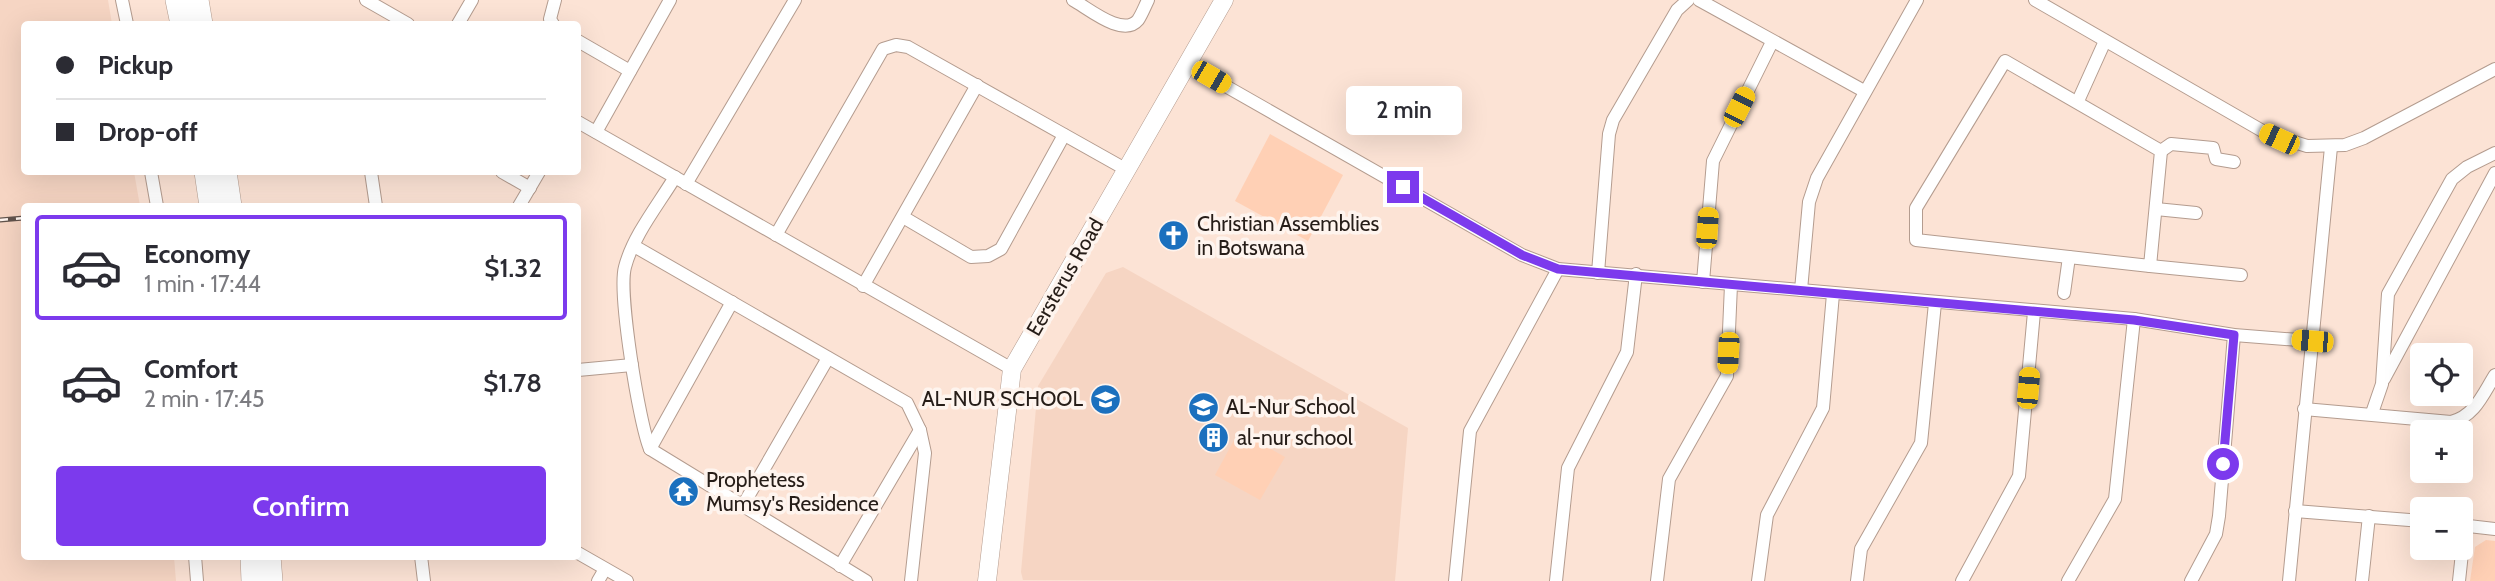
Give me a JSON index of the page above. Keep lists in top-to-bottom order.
{
  "streets": {
    "street": ["Eersterus Road"]
  },
  "places": {
    "church": ["Christian Assemblies in Botswana"],
    "school or university": ["AL-NUR SCHOOL", "AL-Nur School"],
    "building": ["al-nur school"],
    "temple": ["Prophetess Mumsy's Residence"]
  },
  "page": {
    "banner": ["Pickup", "Drop-off"],
    "bubble": "2 min",
    "list": [
      {
        "name": "Economy",
        "note": "1 min · 17:44",
        "value": "$1.32"
      },
      {
        "name": "Comfort",
        "note": "2 min · 17:45",
        "value": "$1.78"
      }
    ],
    "map_buttons": ["+", "−"],
    "buttons": "Confirm"
  }
}
